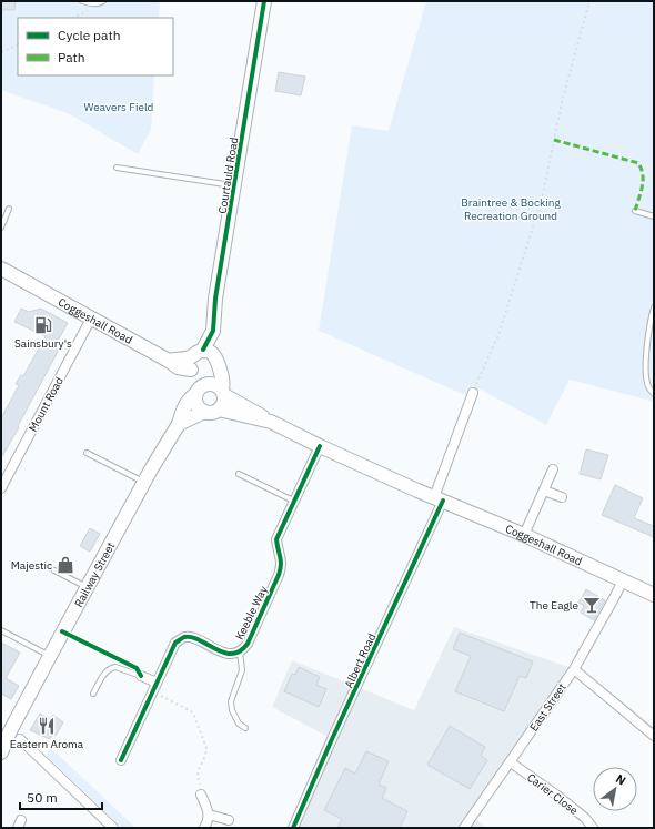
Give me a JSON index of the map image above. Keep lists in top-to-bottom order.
{
  "streets": {
    "main road": ["Courtauld Road", "Coggeshall Road", "Railway Street"],
    "street": [
      "Mount Road",
      "Keeble Way",
      "Albert Road",
      "East Street",
      "Carier Close"
    ]
  },
  "crossings": [
    ["Courtauld Road", "Coggeshall Road"],
    ["Coggeshall Road", "Mount Road"],
    ["Coggeshall Road", "Railway Street"],
    ["Coggeshall Road", "Keeble Way"],
    ["Coggeshall Road", "Albert Road"],
    ["Coggeshall Road", "East Street"],
    ["East Street", "Carier Close"]
  ],
  "parks": ["Weavers Field", "Braintree & Bocking Recreation Ground"],
  "places": {
    "fuel station": ["Sainsbury's"],
    "shop": ["Majestic"],
    "bar": ["The Eagle"],
    "restaurant": ["Eastern Aroma"]
  },
  "legend": ["Cycle path", "Path"],
  "scale_bar": "50 m",
  "north": "top right"
}
